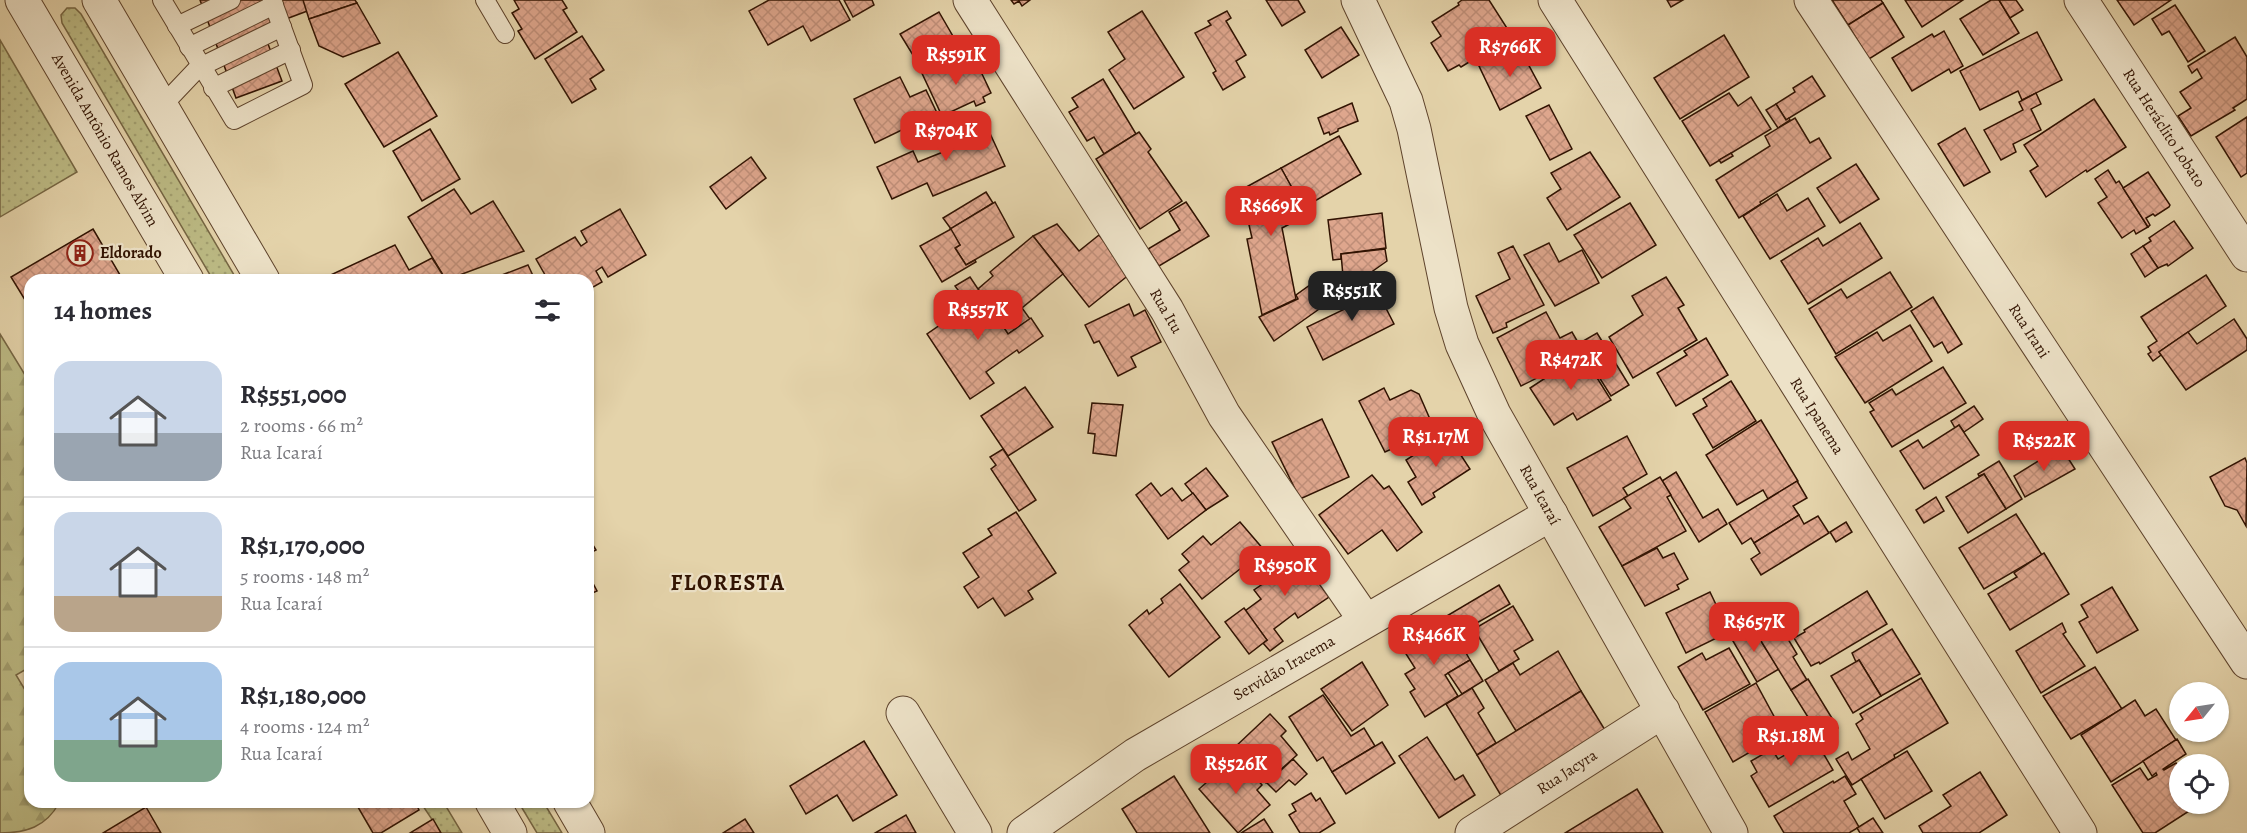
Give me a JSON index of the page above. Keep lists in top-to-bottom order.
{
  "streets": {
    "street": [
      "Rua Heráclito Lobato",
      "Avenida Antônio Ramos Alvim",
      "Rua Itu",
      "Rua Irani",
      "Rua Ipanema",
      "Rua Icaraí",
      "Servidão Iracema",
      "Rua Jacyra"
    ]
  },
  "crossings": [
    ["Rua Itu", "Servidão Iracema"],
    ["Rua Icaraí", "Servidão Iracema"],
    ["Rua Icaraí", "Rua Jacyra"]
  ],
  "districts": ["FLORESTA"],
  "places": {
    "building": ["Eldorado"]
  },
  "north": "bottom left",
  "page": {
    "price": [
      "R$766K",
      "R$591K",
      "R$704K",
      "R$669K",
      "R$551K",
      "R$557K",
      "R$472K",
      "R$1.17M",
      "R$522K",
      "R$950K",
      "R$657K",
      "R$466K",
      "R$1.18M",
      "R$526K"
    ],
    "heading": "14 homes",
    "list": [
      {
        "name": "R$551,000",
        "note": "2 rooms · 66 m² · Rua Icaraí"
      },
      {
        "name": "R$1,170,000",
        "note": "5 rooms · 148 m² · Rua Icaraí"
      },
      {
        "name": "R$1,180,000",
        "note": "4 rooms · 124 m² · Rua Icaraí"
      }
    ]
  }
}
